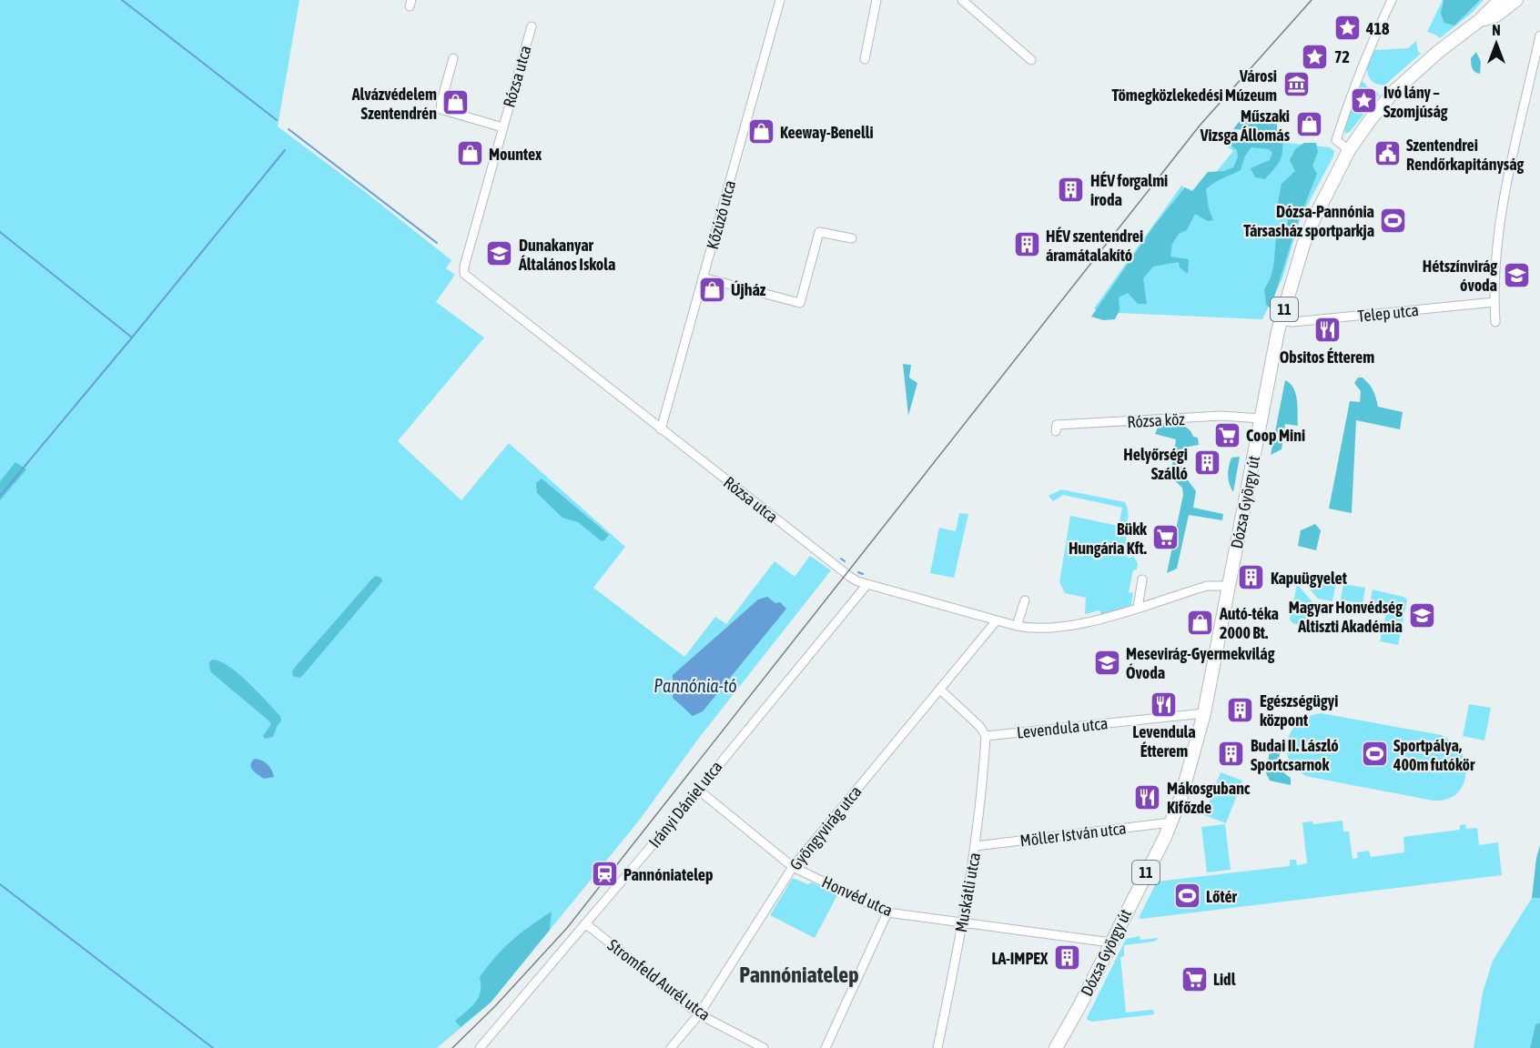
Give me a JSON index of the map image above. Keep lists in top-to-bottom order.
{
  "streets": {
    "main road": ["11", "Dózsa György út"],
    "street": [
      "Rózsa utca",
      "Kőzúzó utca",
      "Telep utca",
      "Rózsa köz",
      "Levendula utca",
      "Irányi Dániel utca",
      "Gyöngyvirág utca",
      "Möller István utca",
      "Muskátli utca",
      "Honvéd utca",
      "Stromfeld Aurél utca"
    ]
  },
  "crossings": [
    ["Rózsa utca", "Kőzúzó utca"],
    ["Rózsa utca", "Dózsa György út"],
    ["Rózsa utca", "Irányi Dániel utca"],
    ["Rózsa utca", "Gyöngyvirág utca"],
    ["Telep utca", "Dózsa György út"],
    ["Rózsa köz", "Dózsa György út"],
    ["Dózsa György út", "Levendula utca"],
    ["Dózsa György út", "Möller István utca"],
    ["Dózsa György út", "Honvéd utca"],
    ["Levendula utca", "Muskátli utca"],
    ["Irányi Dániel utca", "Honvéd utca"],
    ["Irányi Dániel utca", "Stromfeld Aurél utca"],
    ["Gyöngyvirág utca", "Honvéd utca"],
    ["Gyöngyvirág utca", "Stromfeld Aurél utca"],
    ["Möller István utca", "Muskátli utca"],
    ["Muskátli utca", "Honvéd utca"]
  ],
  "districts": ["Pannóniatelep"],
  "water": ["Pannónia-tó"],
  "places": {
    "place": ["418", "72", "Ivó lány – Szomjúság"],
    "museum": ["Városi Tömegközlekedési Múzeum"],
    "shop": [
      "Alvázvédelem Szentendrén",
      "Műszaki Vizsga Állomás",
      "Keeway-Benelli",
      "Mountex",
      "Újház",
      "Autó-téka 2000 Bt."
    ],
    "public building": ["Szentendrei Rendőrkapitányság"],
    "building": [
      "HÉV forgalmi iroda",
      "HÉV szentendrei áramátalakító",
      "Helyőrségi Szálló",
      "Kapuügyelet",
      "Egészségügyi központ",
      "Budai II. László Sportcsarnok",
      "LA-IMPEX"
    ],
    "sports": ["Dózsa-Pannónia Társasház sportparkja", "Sportpálya, 400m futókör", "Lőtér"],
    "school or university": [
      "Dunakanyar Általános Iskola",
      "Hétszínvirág óvoda",
      "Magyar Honvédség Altiszti Akadémia",
      "Mesevirág-Gyermekvilág Óvoda"
    ],
    "restaurant": ["Obsitos Étterem", "Levendula Étterem", "Mákosgubanc Kifőzde"],
    "supermarket": ["Coop Mini", "Bükk Hungária Kft.", "Lidl"],
    "station": ["Pannóniatelep"]
  },
  "north": "top"
}
